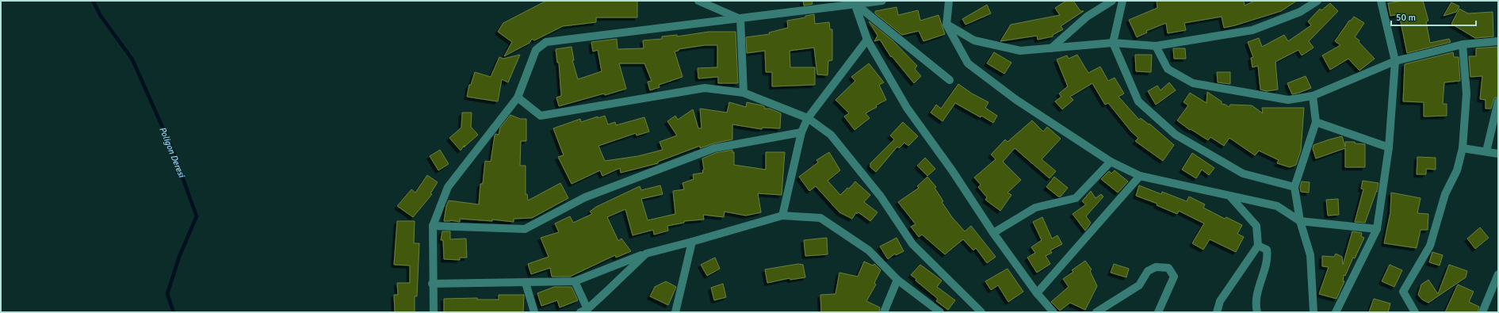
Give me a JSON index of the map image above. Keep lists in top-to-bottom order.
{
  "water": ["Poligon Deresi"],
  "scale_bar": "50 m"
}
